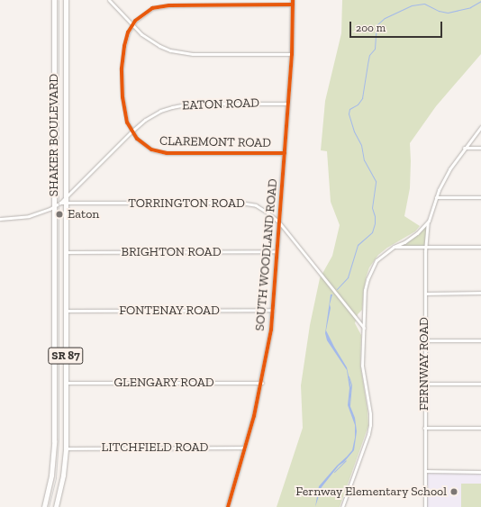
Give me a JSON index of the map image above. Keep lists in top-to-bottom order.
{
  "streets": {
    "main road": ["SHAKER BOULEVARD", "SR 87"],
    "street": [
      "EATON ROAD",
      "CLAREMONT ROAD",
      "TORRINGTON ROAD",
      "BRIGHTON ROAD",
      "SOUTH WOODLAND ROAD",
      "FONTENAY ROAD",
      "FERNWAY ROAD",
      "GLENGARY ROAD",
      "LITCHFIELD ROAD"
    ]
  },
  "crossings": [
    ["EATON ROAD", "SHAKER BOULEVARD"],
    ["EATON ROAD", "CLAREMONT ROAD"],
    ["EATON ROAD", "SOUTH WOODLAND ROAD"],
    ["SHAKER BOULEVARD", "TORRINGTON ROAD"],
    ["SHAKER BOULEVARD", "BRIGHTON ROAD"],
    ["SHAKER BOULEVARD", "FONTENAY ROAD"],
    ["SHAKER BOULEVARD", "GLENGARY ROAD"],
    ["SHAKER BOULEVARD", "LITCHFIELD ROAD"],
    ["CLAREMONT ROAD", "SOUTH WOODLAND ROAD"],
    ["TORRINGTON ROAD", "SOUTH WOODLAND ROAD"],
    ["BRIGHTON ROAD", "SOUTH WOODLAND ROAD"],
    ["SOUTH WOODLAND ROAD", "FONTENAY ROAD"],
    ["SOUTH WOODLAND ROAD", "GLENGARY ROAD"],
    ["SOUTH WOODLAND ROAD", "LITCHFIELD ROAD"]
  ],
  "places": ["Eaton", "Fernway Elementary School"],
  "scale_bar": "200 m"
}
